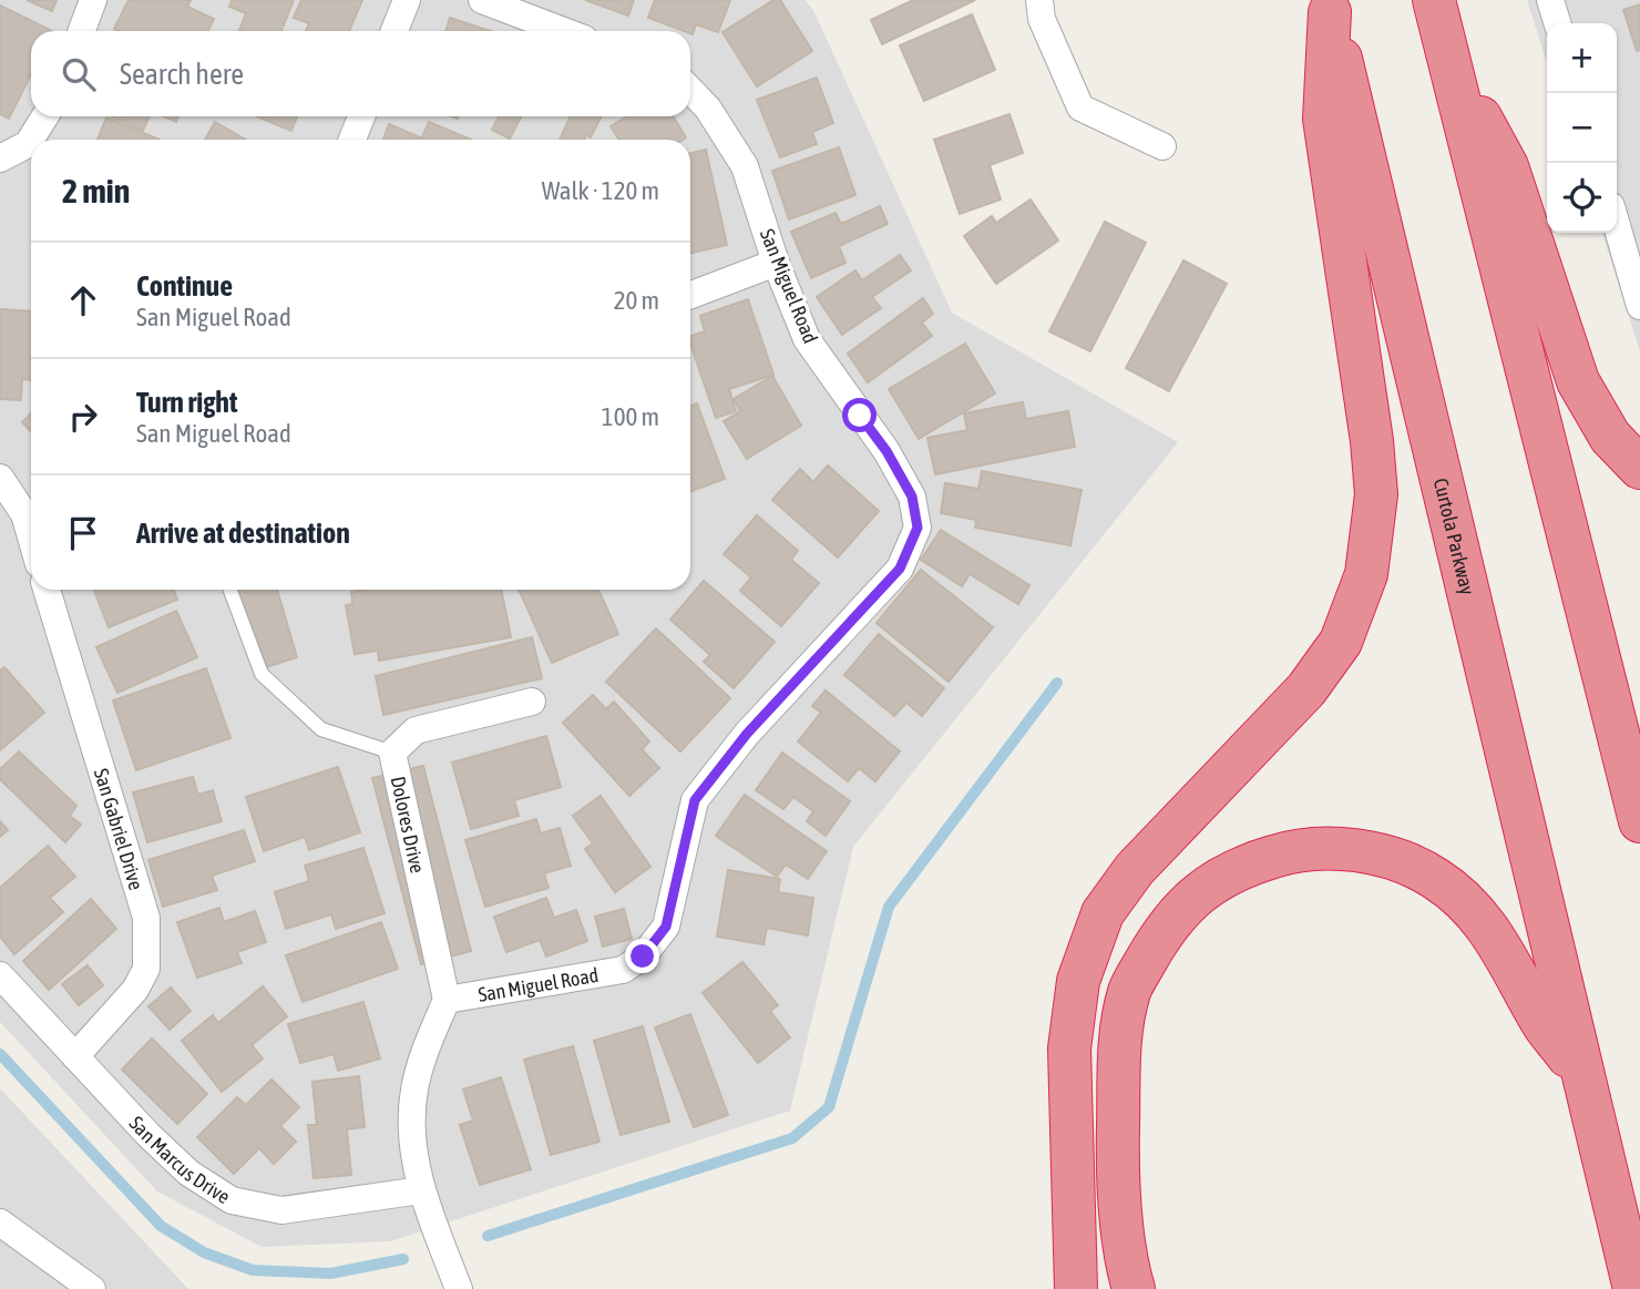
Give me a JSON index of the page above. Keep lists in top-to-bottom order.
{
  "streets": {
    "highway": ["Curtola Parkway"],
    "street": [
      "San Miguel Road",
      "Dolores Drive",
      "San Gabriel Drive",
      "San Marcus Drive"
    ]
  },
  "crossings": [
    ["San Miguel Road", "Dolores Drive"],
    ["San Gabriel Drive", "San Marcus Drive"]
  ],
  "page": {
    "map_buttons": ["+", "−"],
    "search": "Search here",
    "heading": ["2 min", "Walk · 120 m"],
    "list": [
      ["Continue", "San Miguel Road", "20 m"],
      ["Turn right", "San Miguel Road", "100 m"],
      "Arrive at destination"
    ]
  }
}
